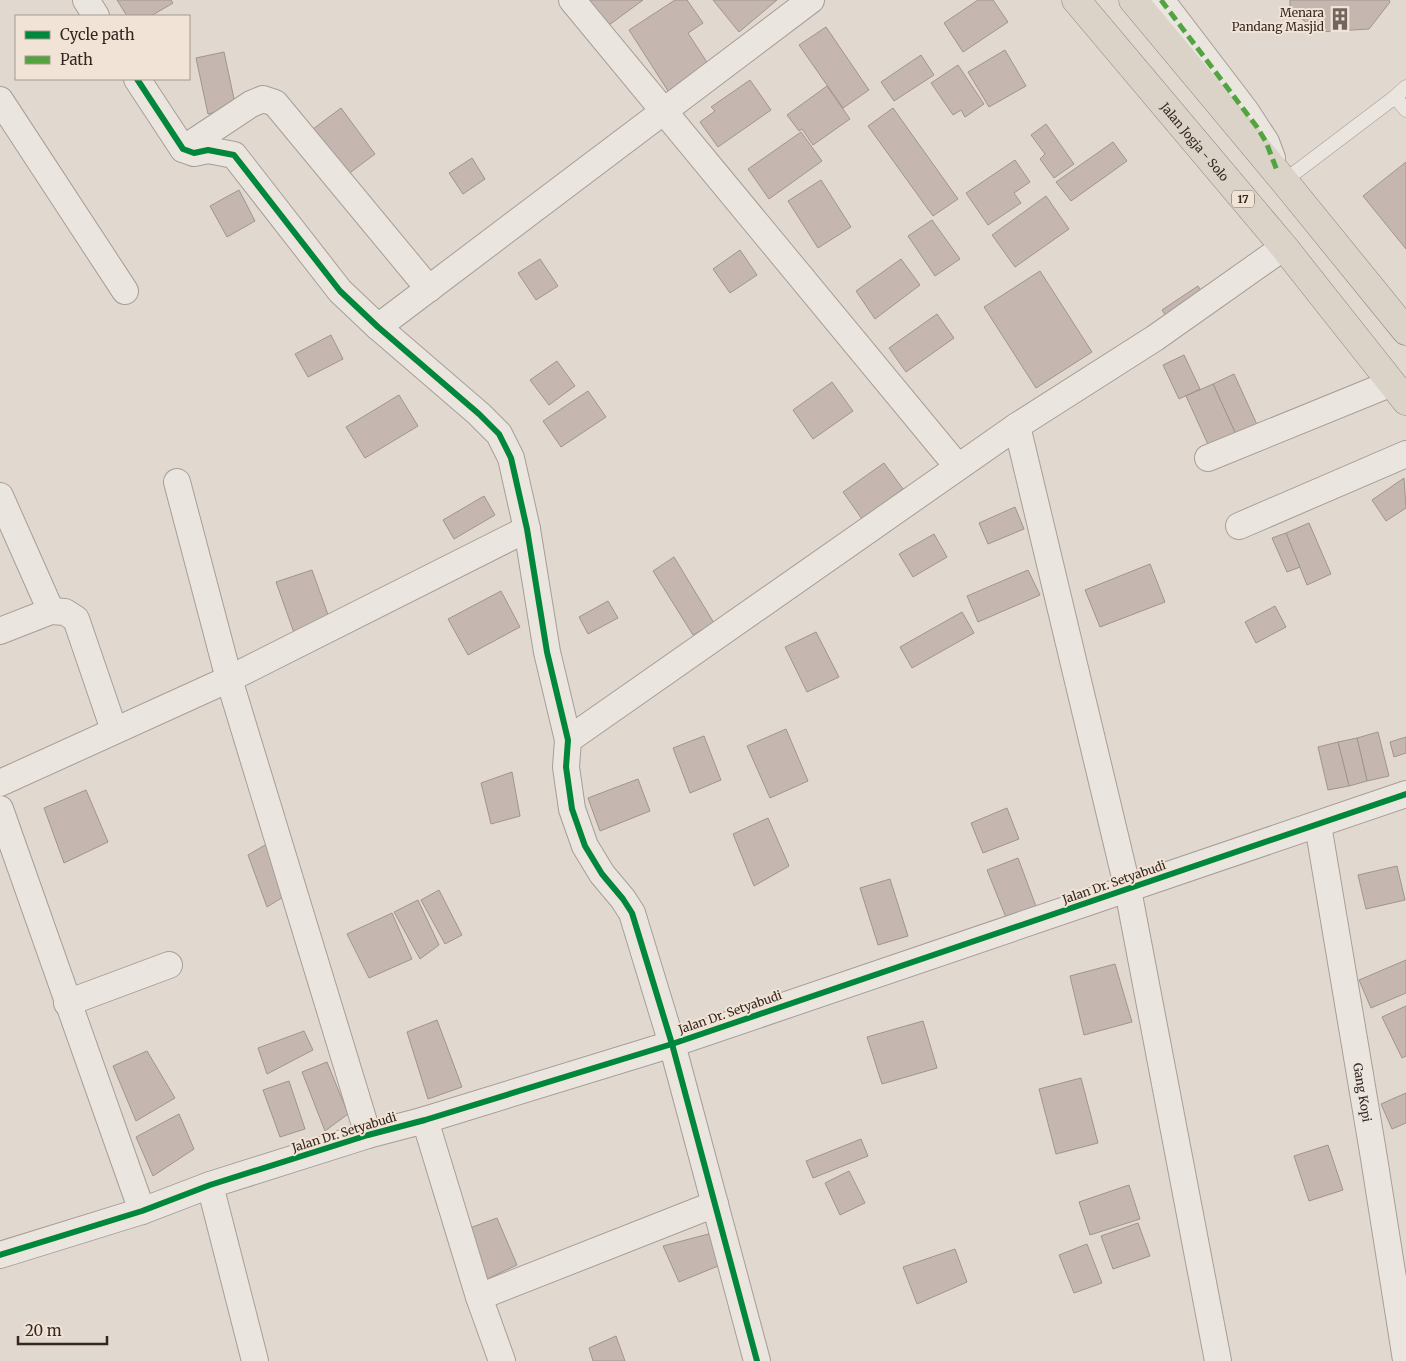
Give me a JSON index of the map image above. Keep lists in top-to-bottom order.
{
  "streets": {
    "highway": ["Jalan Jogja - Solo", "17"],
    "street": ["Jalan Dr. Setyabudi", "Gang Kopi"]
  },
  "crossings": [
    ["Jalan Dr. Setyabudi", "Gang Kopi"]
  ],
  "places": {
    "building": ["Menara Pandang Masjid"]
  },
  "legend": ["Cycle path", "Path"],
  "scale_bar": "20 m"
}
